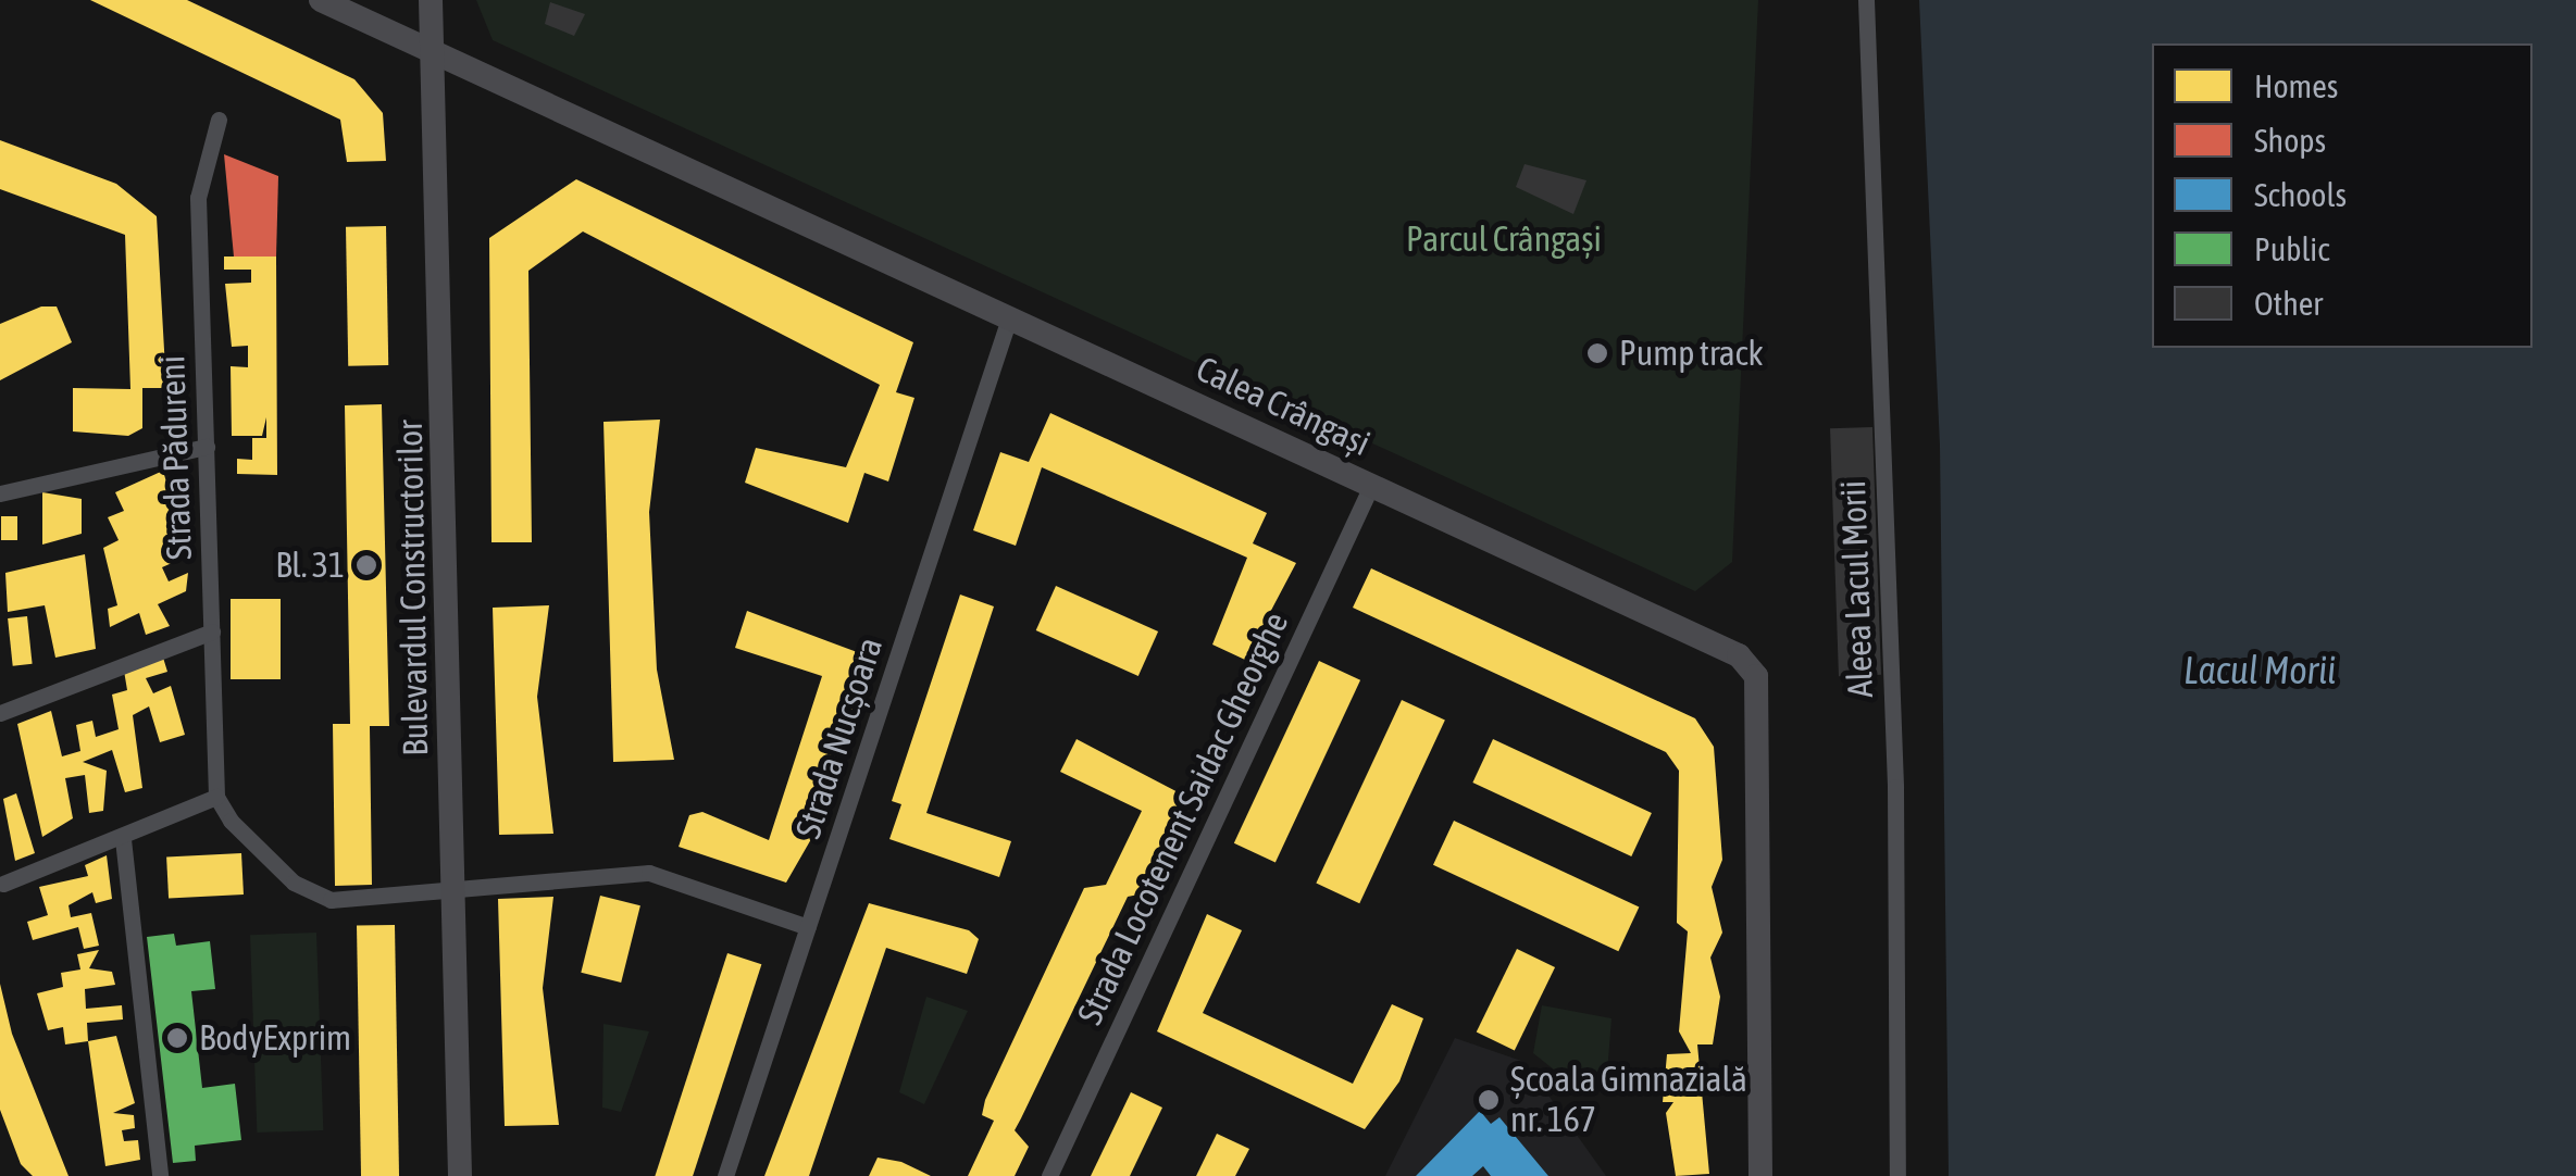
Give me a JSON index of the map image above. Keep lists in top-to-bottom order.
{
  "streets": {
    "street": [
      "Calea Crângași",
      "Strada Pădureni",
      "Bulevardul Constructorilor",
      "Aleea Lacul Morii",
      "Strada Nucșoara",
      "Strada Locotenent Saidac Gheorghe"
    ]
  },
  "crossings": [
    ["Calea Crângași", "Bulevardul Constructorilor"],
    ["Calea Crângași", "Strada Nucșoara"],
    ["Calea Crângași", "Strada Locotenent Saidac Gheorghe"]
  ],
  "water": ["Lacul Morii"],
  "parks": ["Parcul Crângași"],
  "places": [
    "Pump track",
    "Bl. 31",
    "BodyExprim",
    "Școala Gimnazială nr. 167"
  ],
  "legend": [
    "Homes",
    "Shops",
    "Schools",
    "Public",
    "Other"
  ]
}
